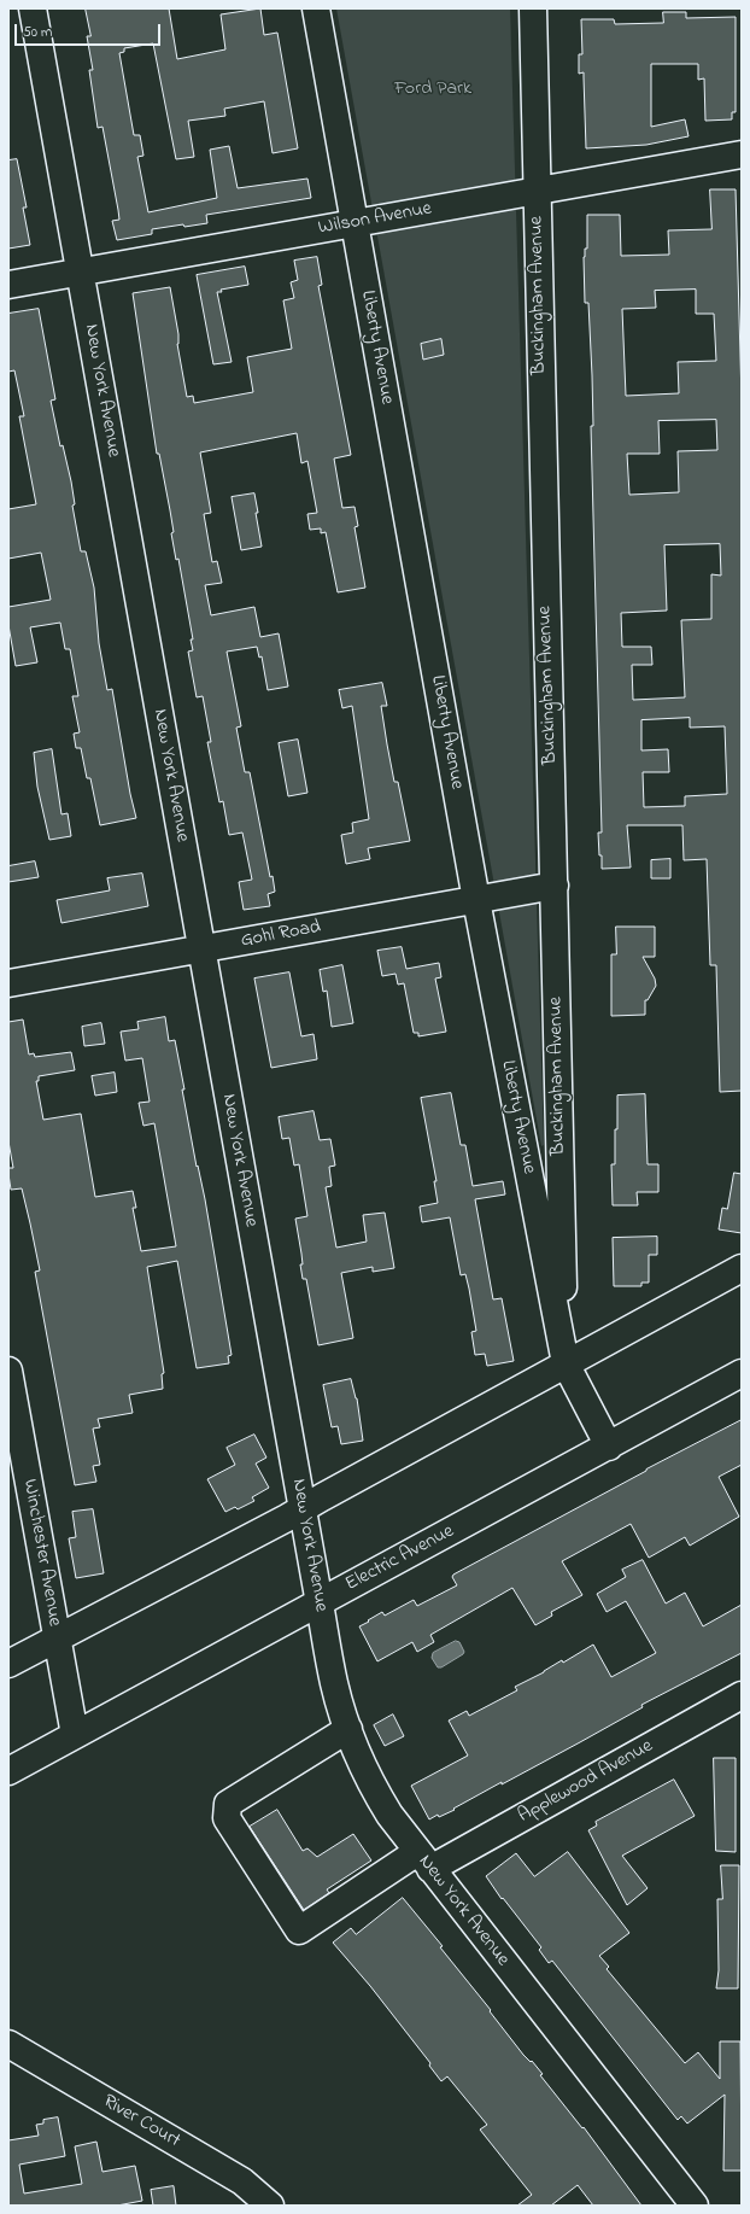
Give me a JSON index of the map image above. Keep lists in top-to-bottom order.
{
  "streets": {
    "street": [
      "Wilson Avenue",
      "Buckingham Avenue",
      "Liberty Avenue",
      "New York Avenue",
      "Gohl Road",
      "Winchester Avenue",
      "Electric Avenue",
      "Applewood Avenue",
      "River Court"
    ]
  },
  "crossings": [
    ["Wilson Avenue", "Buckingham Avenue"],
    ["Wilson Avenue", "Liberty Avenue"],
    ["Wilson Avenue", "New York Avenue"],
    ["Buckingham Avenue", "Liberty Avenue"],
    ["Buckingham Avenue", "Gohl Road"],
    ["Liberty Avenue", "Gohl Road"],
    ["Liberty Avenue", "Electric Avenue"],
    ["New York Avenue", "Gohl Road"],
    ["New York Avenue", "Electric Avenue"],
    ["New York Avenue", "Applewood Avenue"],
    ["Winchester Avenue", "Electric Avenue"]
  ],
  "parks": ["Ford Park"],
  "scale_bar": "50 m"
}
